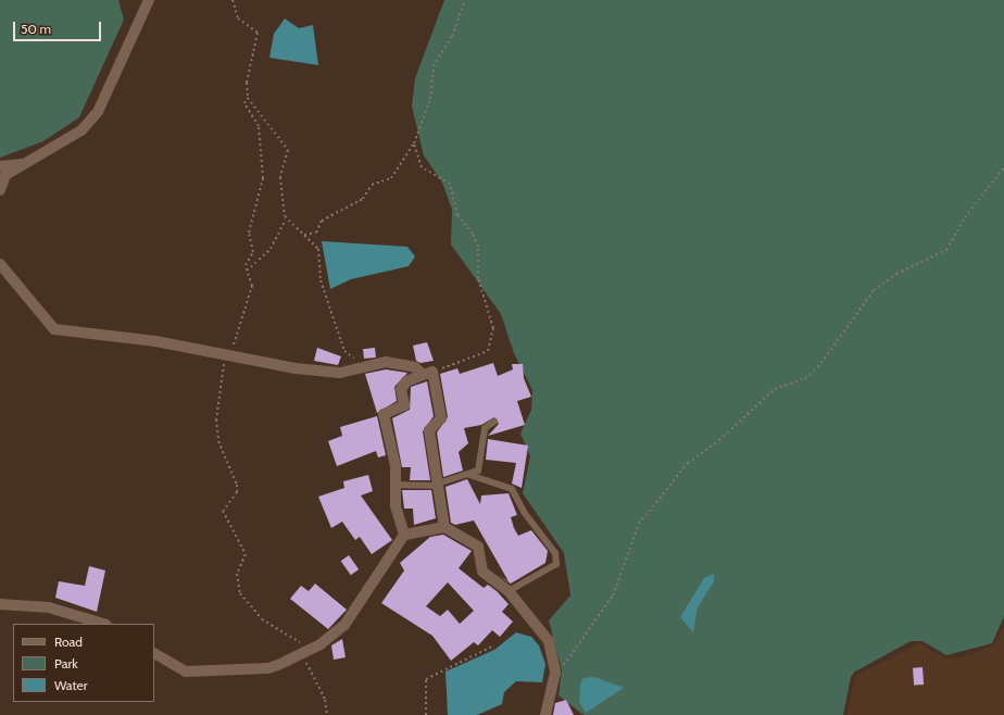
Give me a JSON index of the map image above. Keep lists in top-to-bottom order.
{
  "legend": ["Road", "Park", "Water"],
  "scale_bar": "50 m"
}
